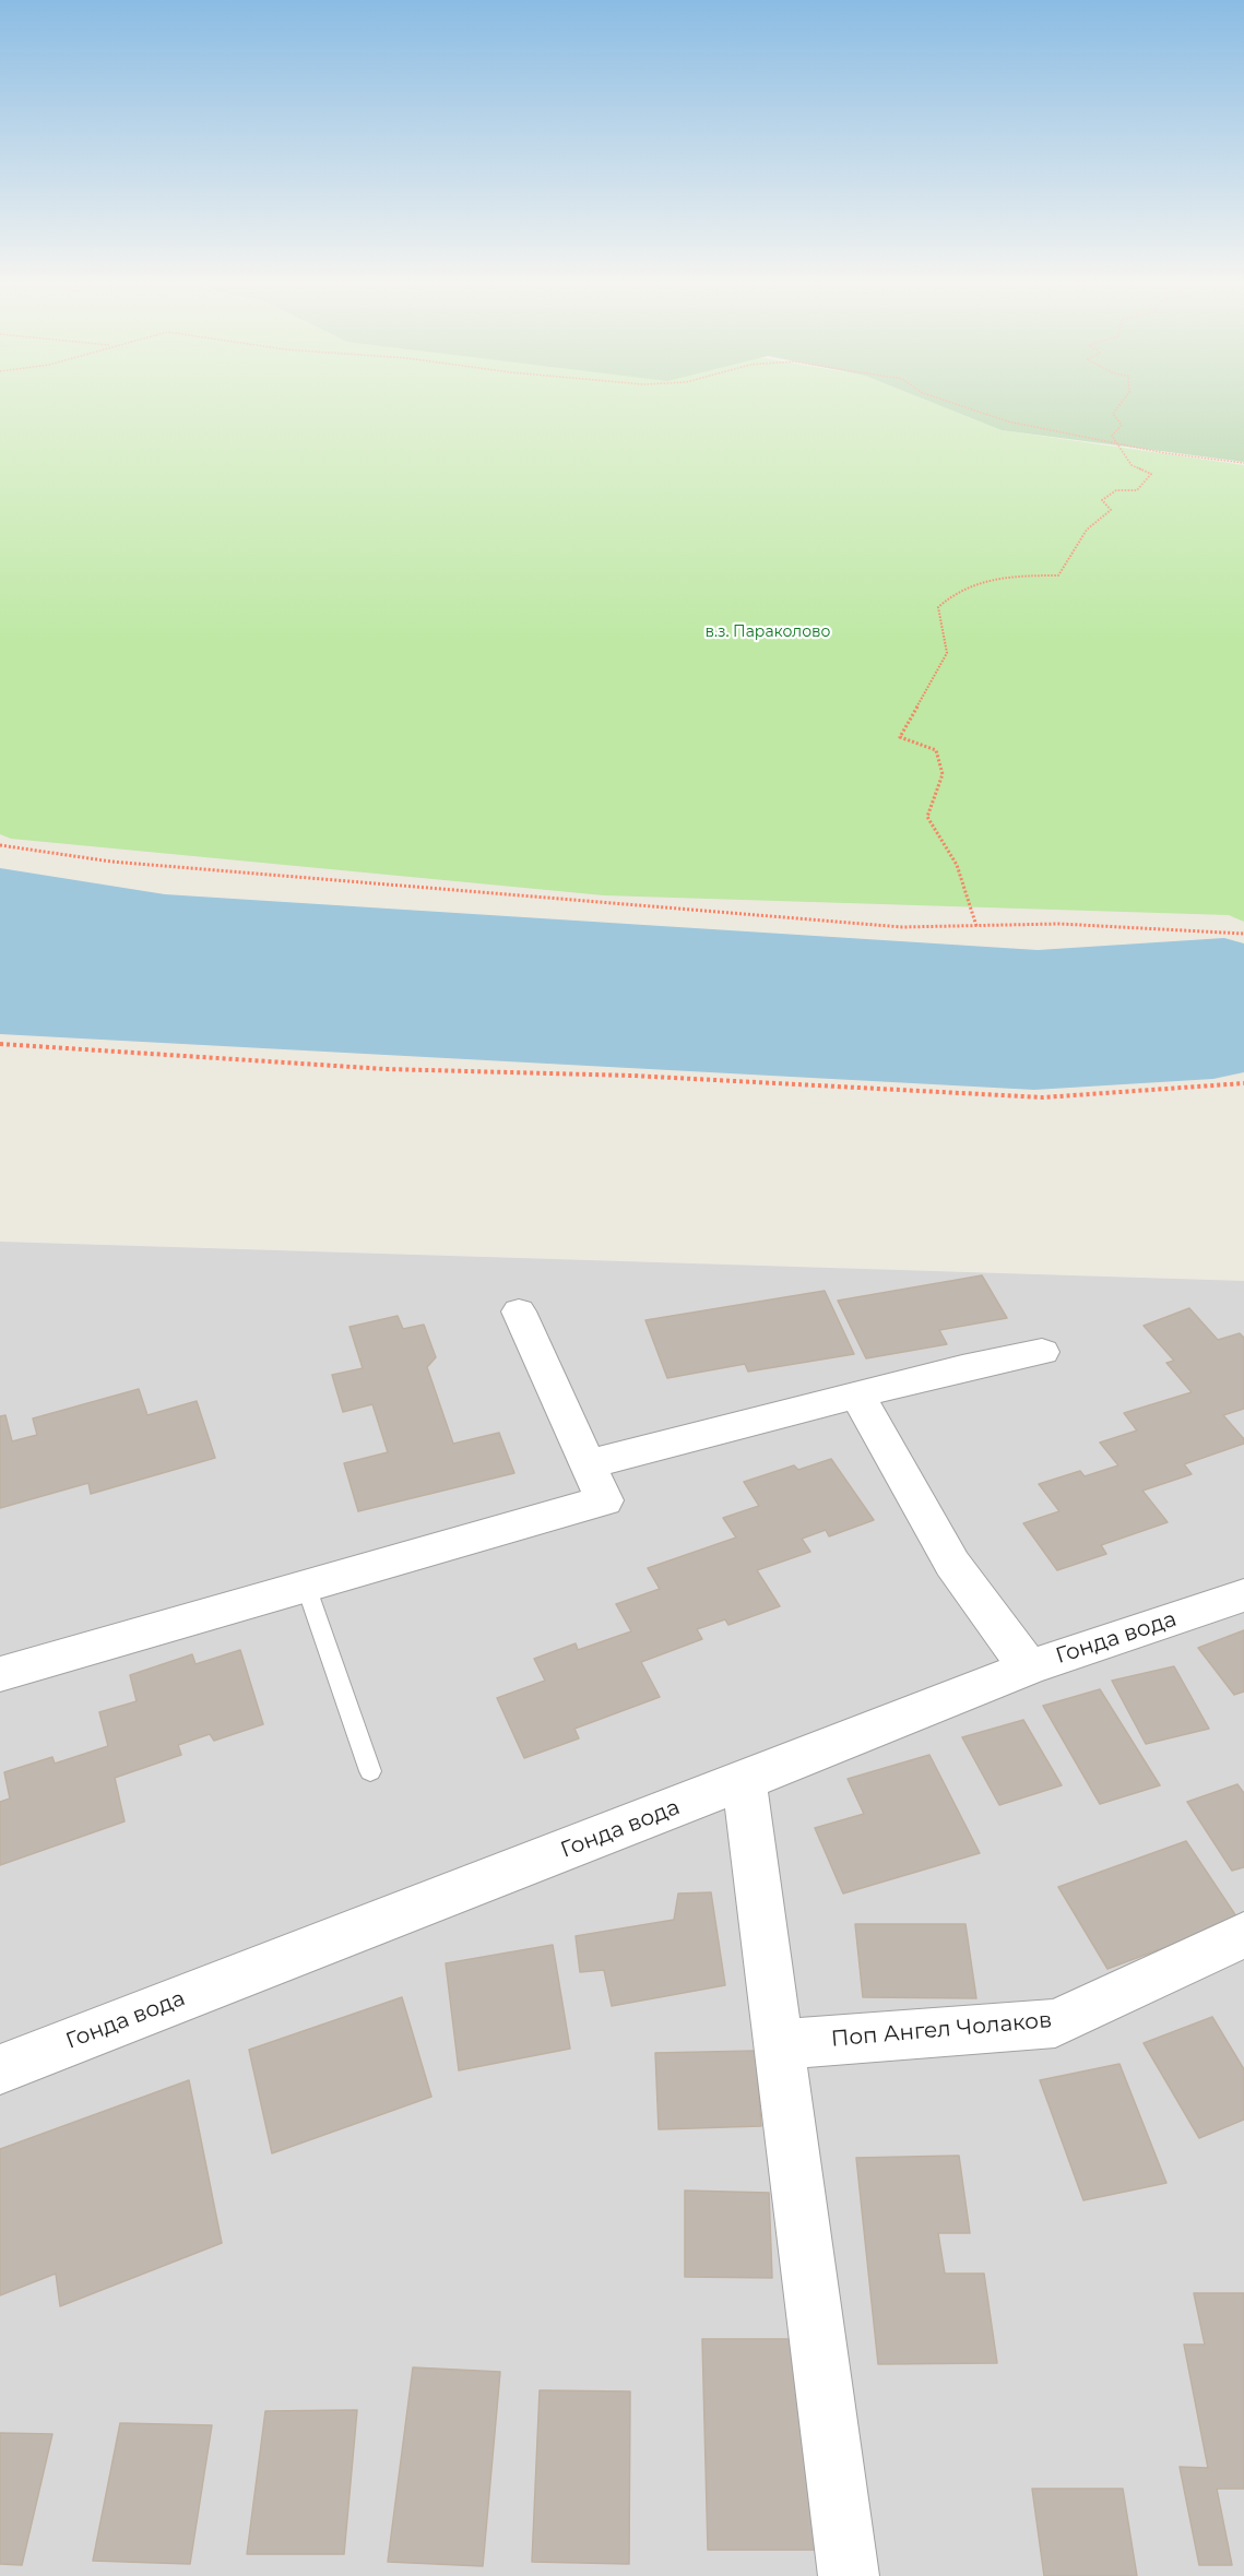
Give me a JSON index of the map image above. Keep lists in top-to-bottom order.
{
  "streets": {
    "street": ["Гонда вода", "Поп Ангел Чолаков"]
  },
  "parks": ["в.з. Параколово"]
}
